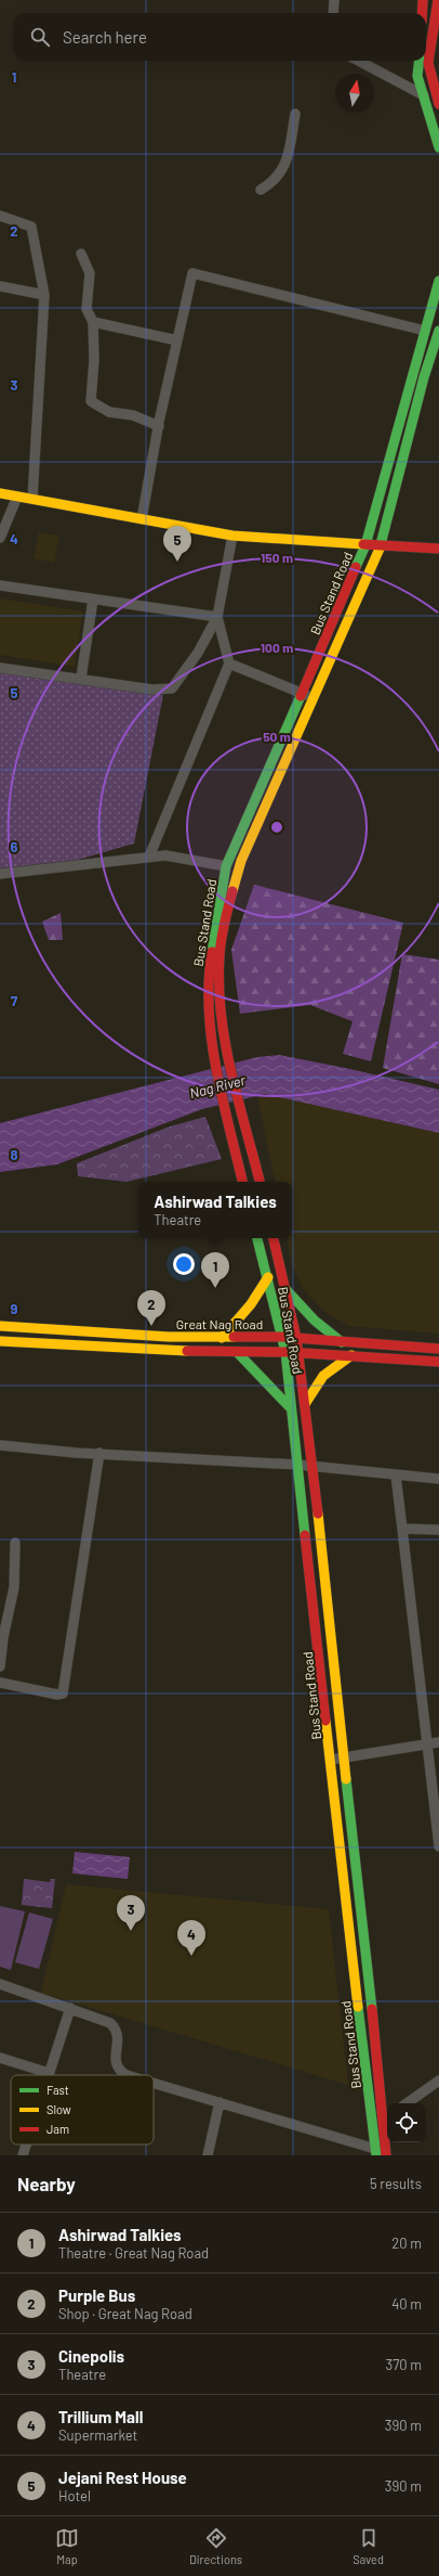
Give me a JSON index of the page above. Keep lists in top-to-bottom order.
{
  "streets": {
    "main road": ["Bus Stand Road", "Great Nag Road"]
  },
  "crossings": [
    ["Bus Stand Road", "Great Nag Road"]
  ],
  "water": ["Nag River"],
  "legend": ["Fast", "Slow", "Jam"],
  "north": "top",
  "page": {
    "search": "Search here",
    "pins": [
      "5",
      "1",
      "2",
      "3",
      "4"
    ],
    "popup": ["Ashirwad Talkies", "Theatre"],
    "heading": ["Nearby", "5 results"],
    "list": [
      {
        "mark": "1",
        "name": "Ashirwad Talkies",
        "note": "Theatre · Great Nag Road",
        "value": "20 m"
      },
      {
        "mark": "2",
        "name": "Purple Bus",
        "note": "Shop · Great Nag Road",
        "value": "40 m"
      },
      {
        "mark": "3",
        "name": "Cinepolis",
        "note": "Theatre",
        "value": "370 m"
      },
      {
        "mark": "4",
        "name": "Trillium Mall",
        "note": "Supermarket",
        "value": "390 m"
      },
      {
        "mark": "5",
        "name": "Jejani Rest House",
        "note": "Hotel",
        "value": "390 m"
      }
    ],
    "nav": ["Map", "Directions", "Saved"]
  },
  "grid": {
    "rows": [
      "1",
      "2",
      "3",
      "4",
      "5",
      "6",
      "7",
      "8",
      "9"
    ]
  },
  "rings": ["150 m", "100 m", "50 m"]
}
